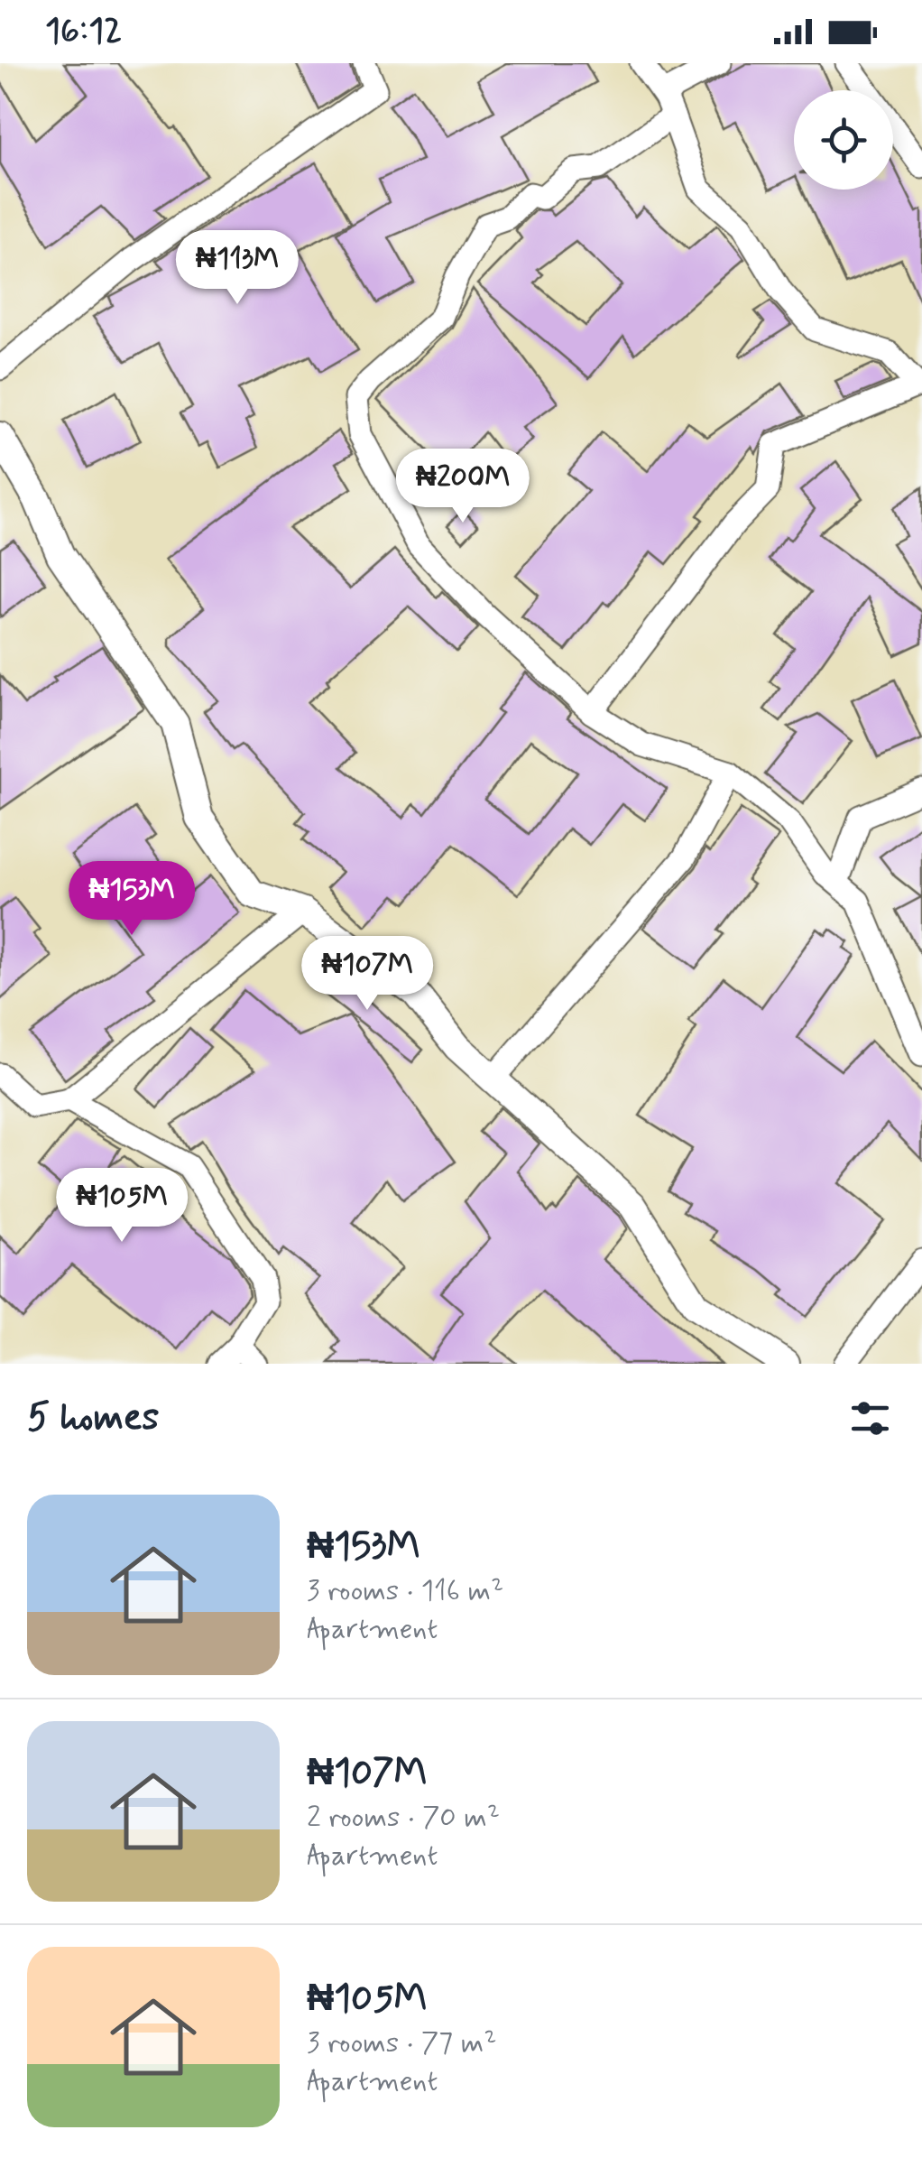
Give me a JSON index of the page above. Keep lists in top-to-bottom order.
{
  "page": {
    "status": "16:12",
    "price": [
      "₦113M",
      "₦200M",
      "₦153M",
      "₦107M",
      "₦105M"
    ],
    "heading": "5 homes",
    "list": [
      {
        "name": "₦153M",
        "note": "3 rooms · 116 m² · Apartment"
      },
      {
        "name": "₦107M",
        "note": "2 rooms · 70 m² · Apartment"
      },
      {
        "name": "₦105M",
        "note": "3 rooms · 77 m² · Apartment"
      }
    ]
  }
}
